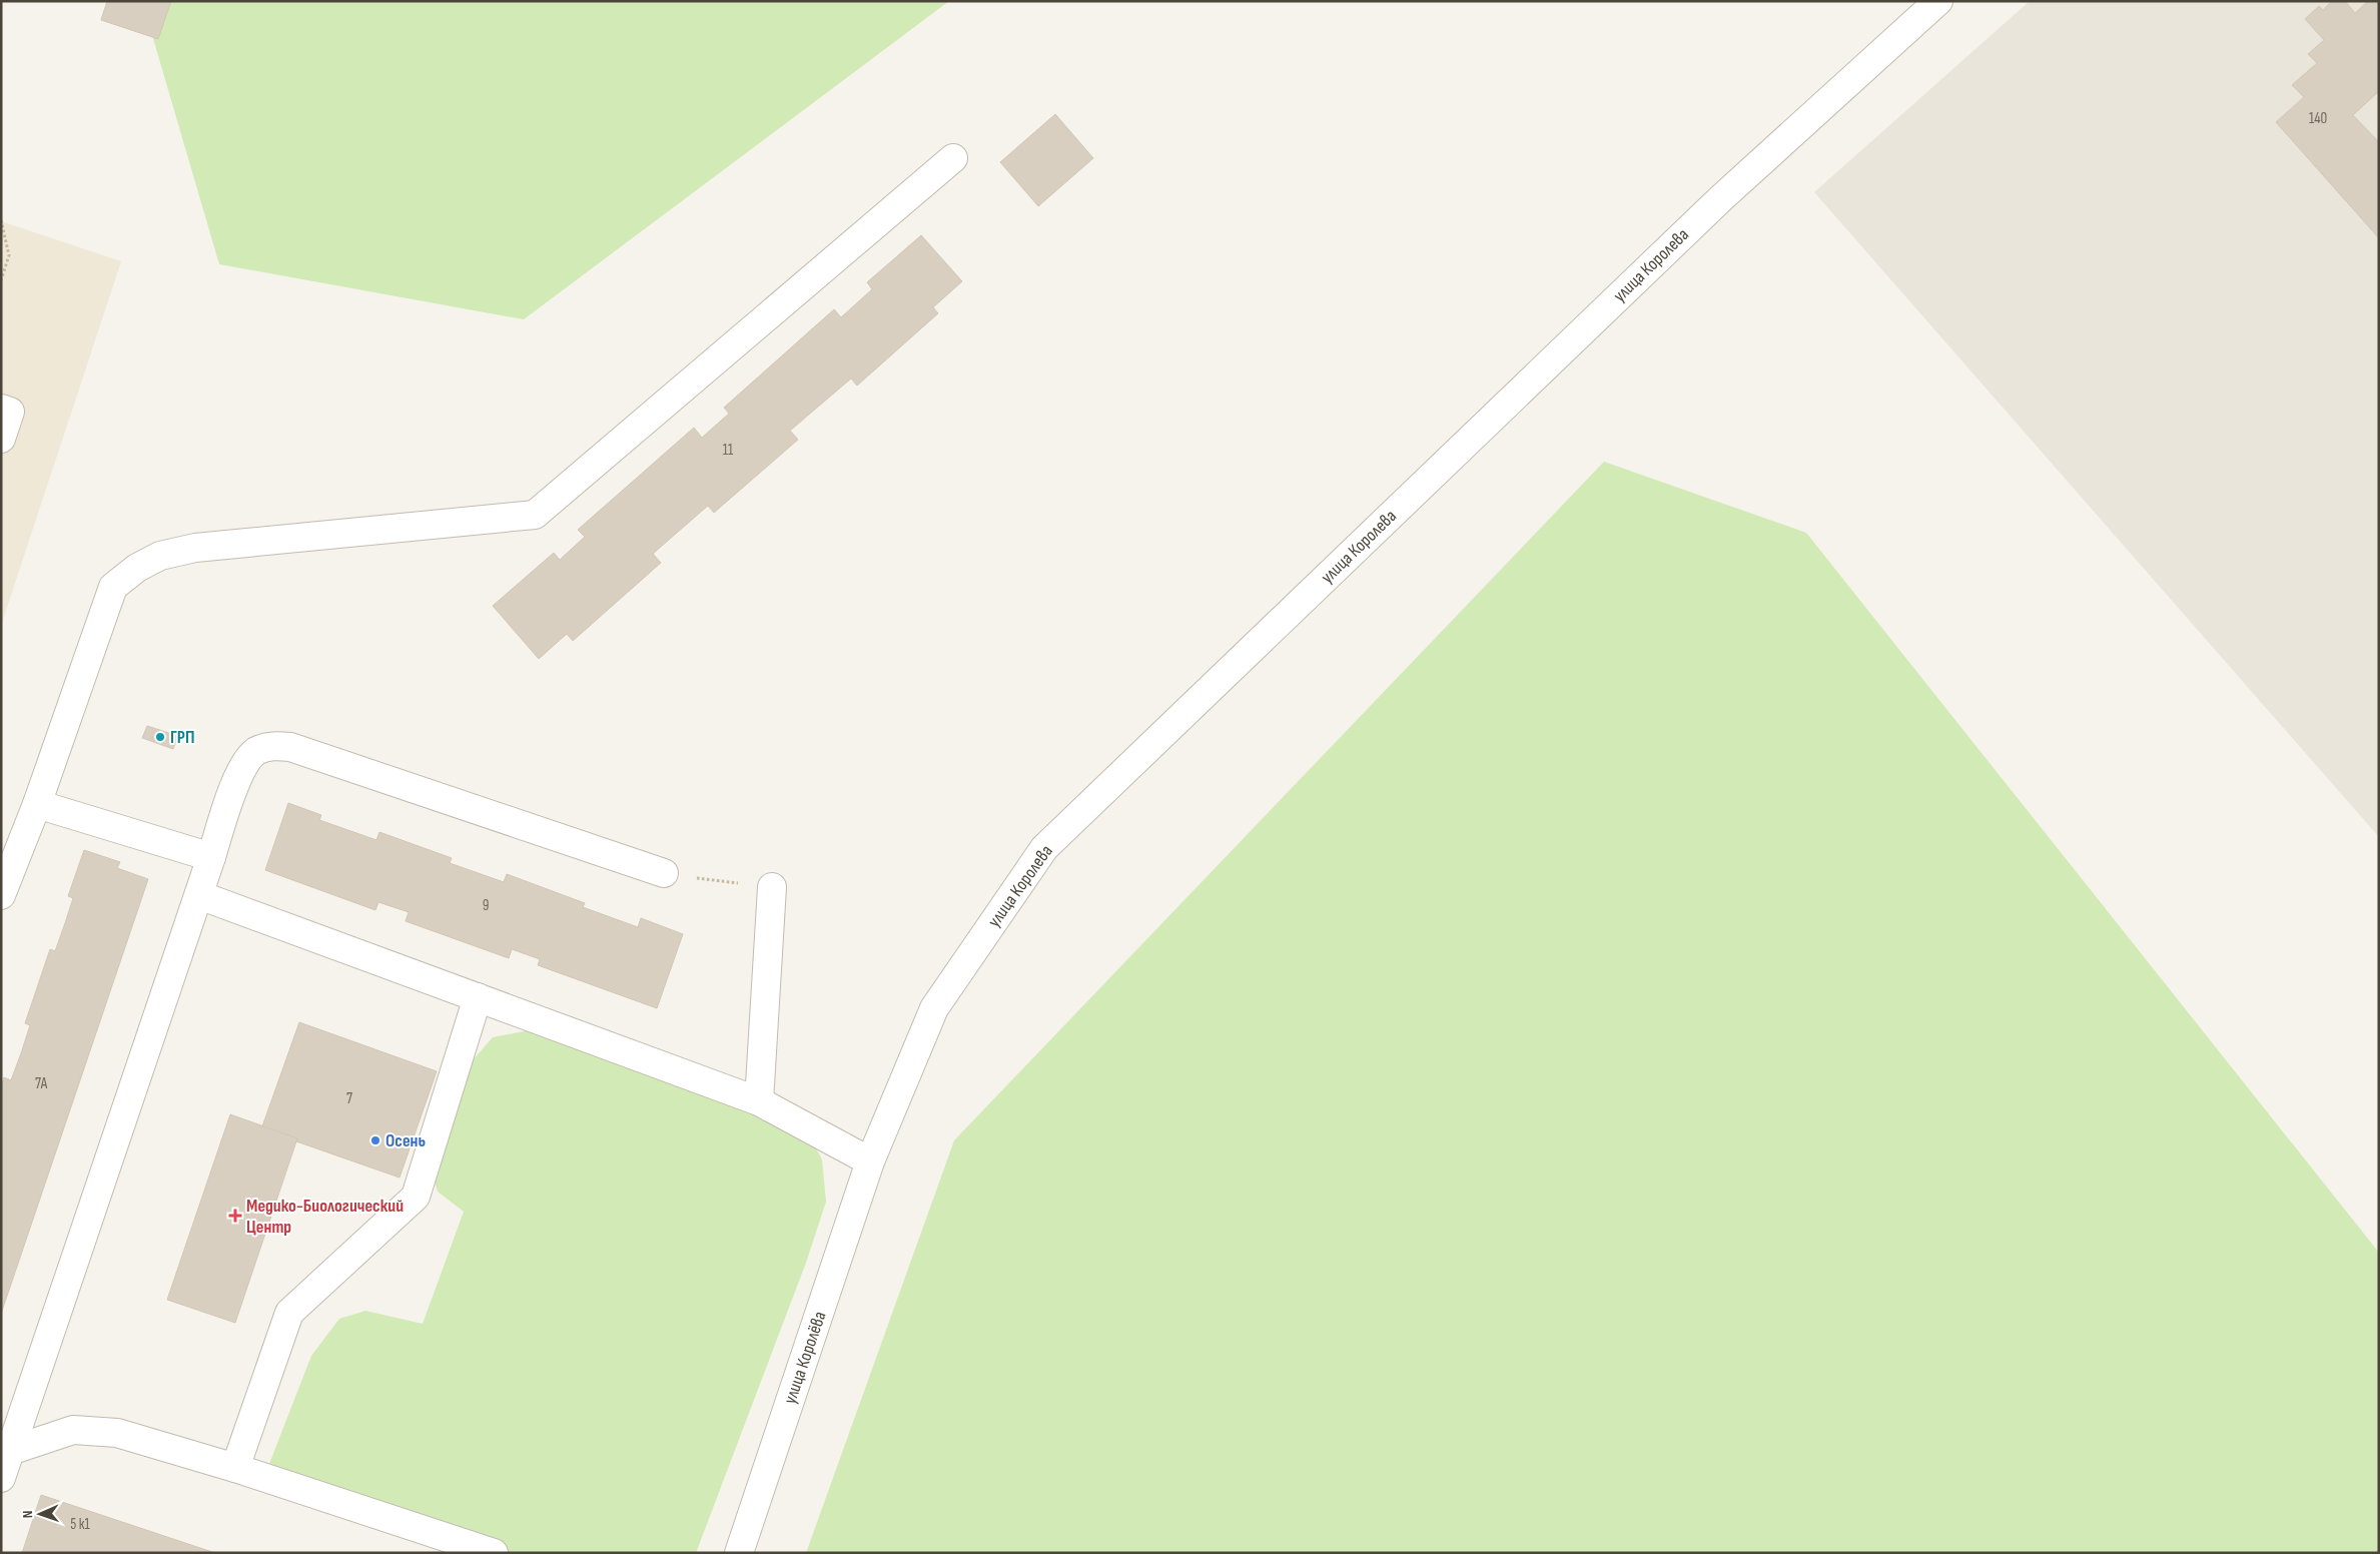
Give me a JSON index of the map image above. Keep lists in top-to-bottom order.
{
  "streets": {
    "street": ["улица Королева", "улица Королёва"]
  },
  "crossings": [
    ["улица Королева", "улица Королёва"]
  ],
  "places": {
    "other": ["ГРП", "Осень"],
    "health": ["Медико-Биологический Центр"]
  },
  "house_numbers": [
    "140",
    "11",
    "9",
    "7А",
    "7",
    "5 к1"
  ],
  "north": "left"
}
